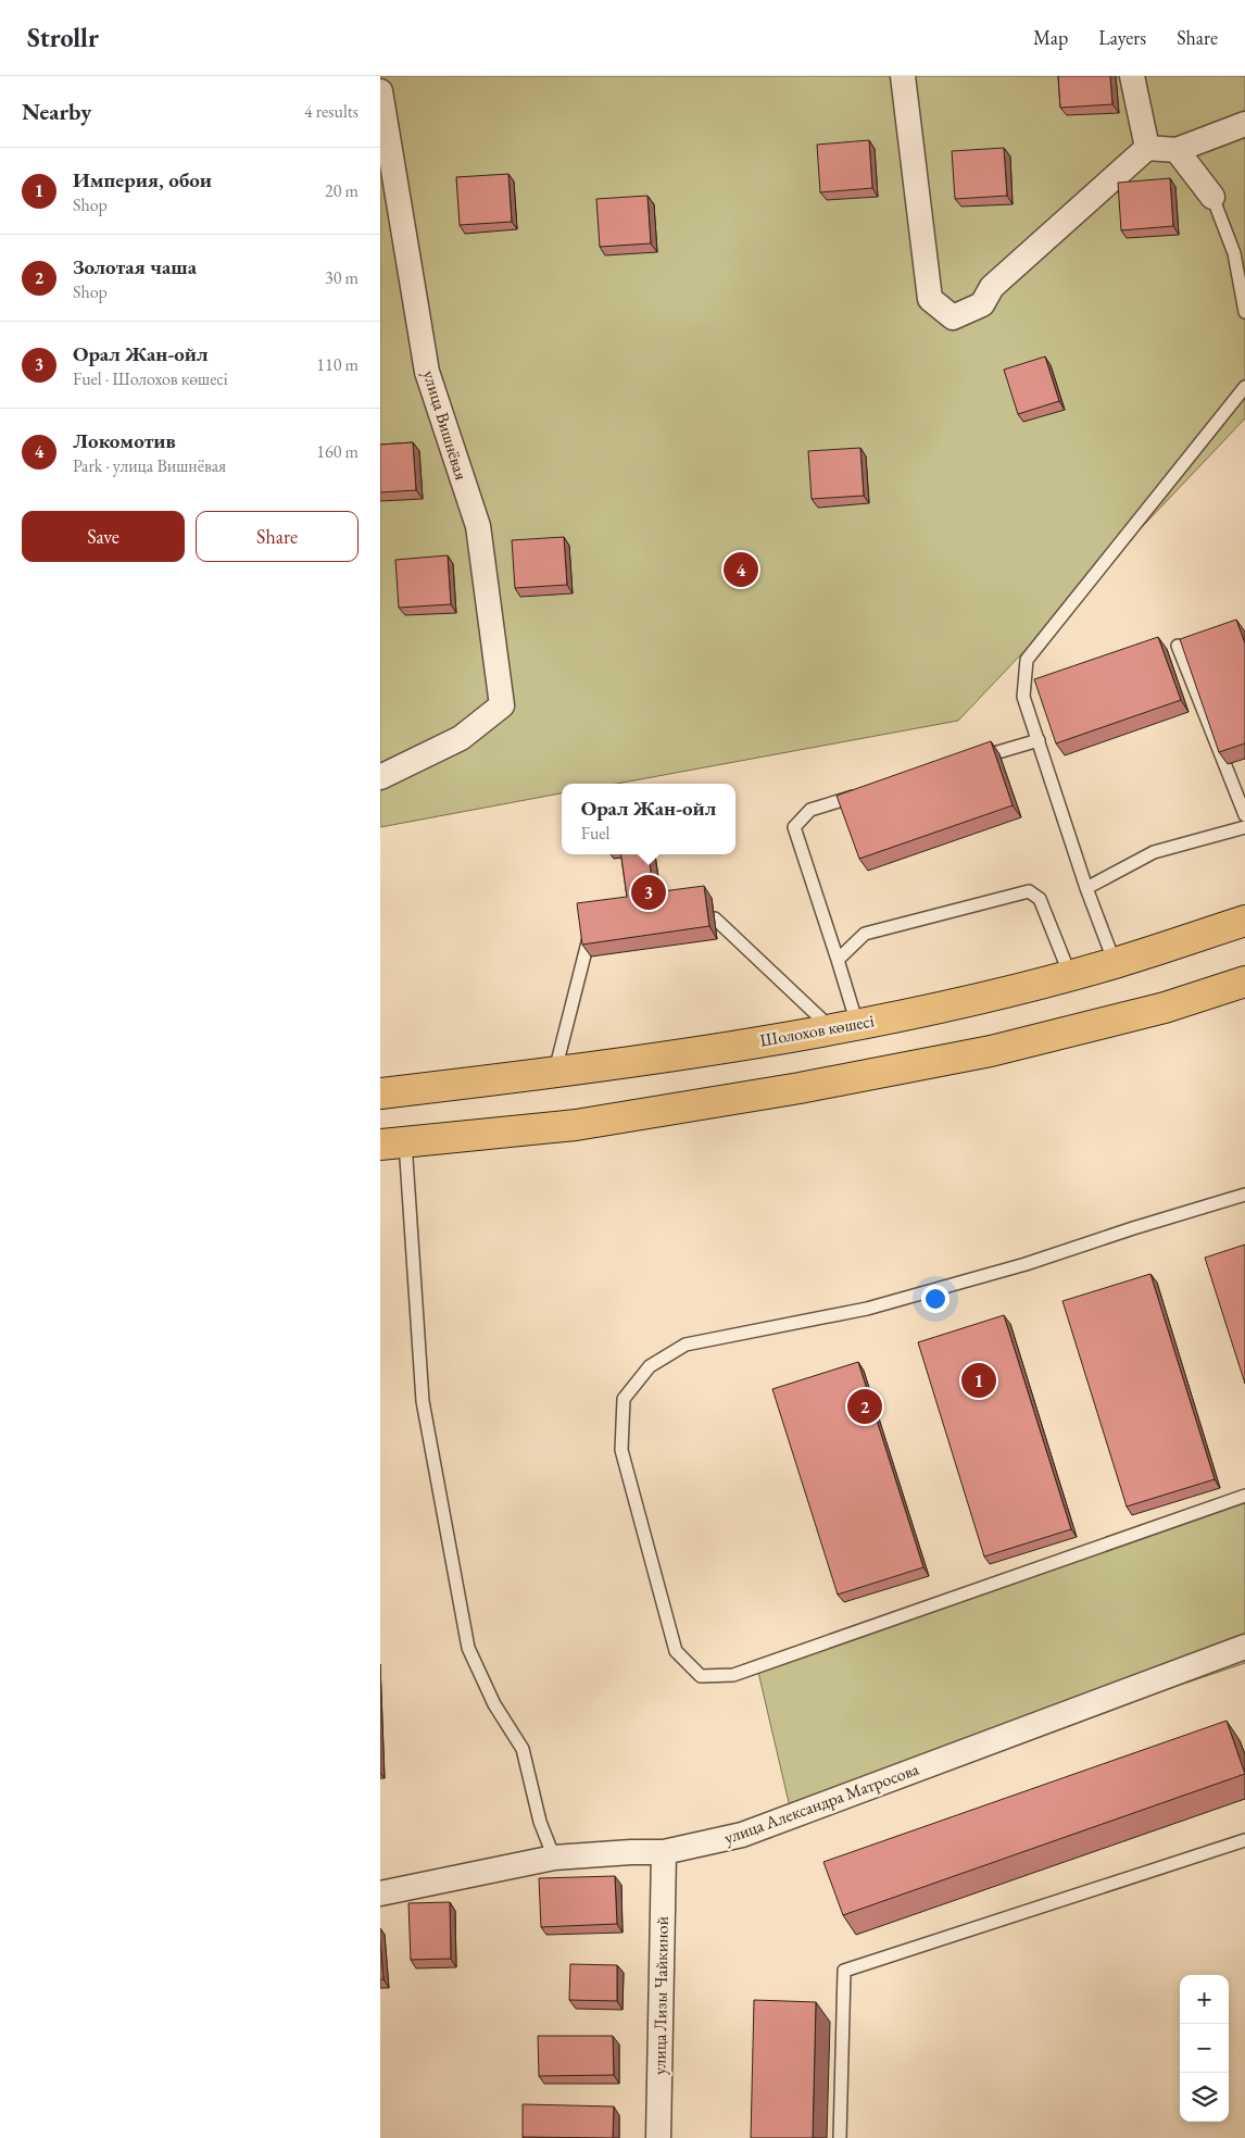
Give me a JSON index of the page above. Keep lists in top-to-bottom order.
{
  "streets": {
    "highway": ["Шолохов көшесі"],
    "street": ["улица Вишнёвая", "улица Александра Матросова", "улица Лизы Чайкиной"]
  },
  "crossings": [
    ["улица Александра Матросова", "улица Лизы Чайкиной"]
  ],
  "page": {
    "header": "Strollr",
    "nav": ["Map", "Layers", "Share"],
    "heading": ["Nearby", "4 results"],
    "list": [
      {
        "mark": "1",
        "name": "Империя, обои",
        "note": "Shop",
        "value": "20 m"
      },
      {
        "mark": "2",
        "name": "Золотая чаша",
        "note": "Shop",
        "value": "30 m"
      },
      {
        "mark": "3",
        "name": "Орал Жан-ойл",
        "note": "Fuel · Шолохов көшесі",
        "value": "110 m"
      },
      {
        "mark": "4",
        "name": "Локомотив",
        "note": "Park · улица Вишнёвая",
        "value": "160 m"
      }
    ],
    "buttons": ["Save", "Share"],
    "pins": [
      "4",
      "3",
      "1",
      "2"
    ],
    "popup": ["Орал Жан-ойл", "Fuel"],
    "map_buttons": ["+", "−"]
  }
}
